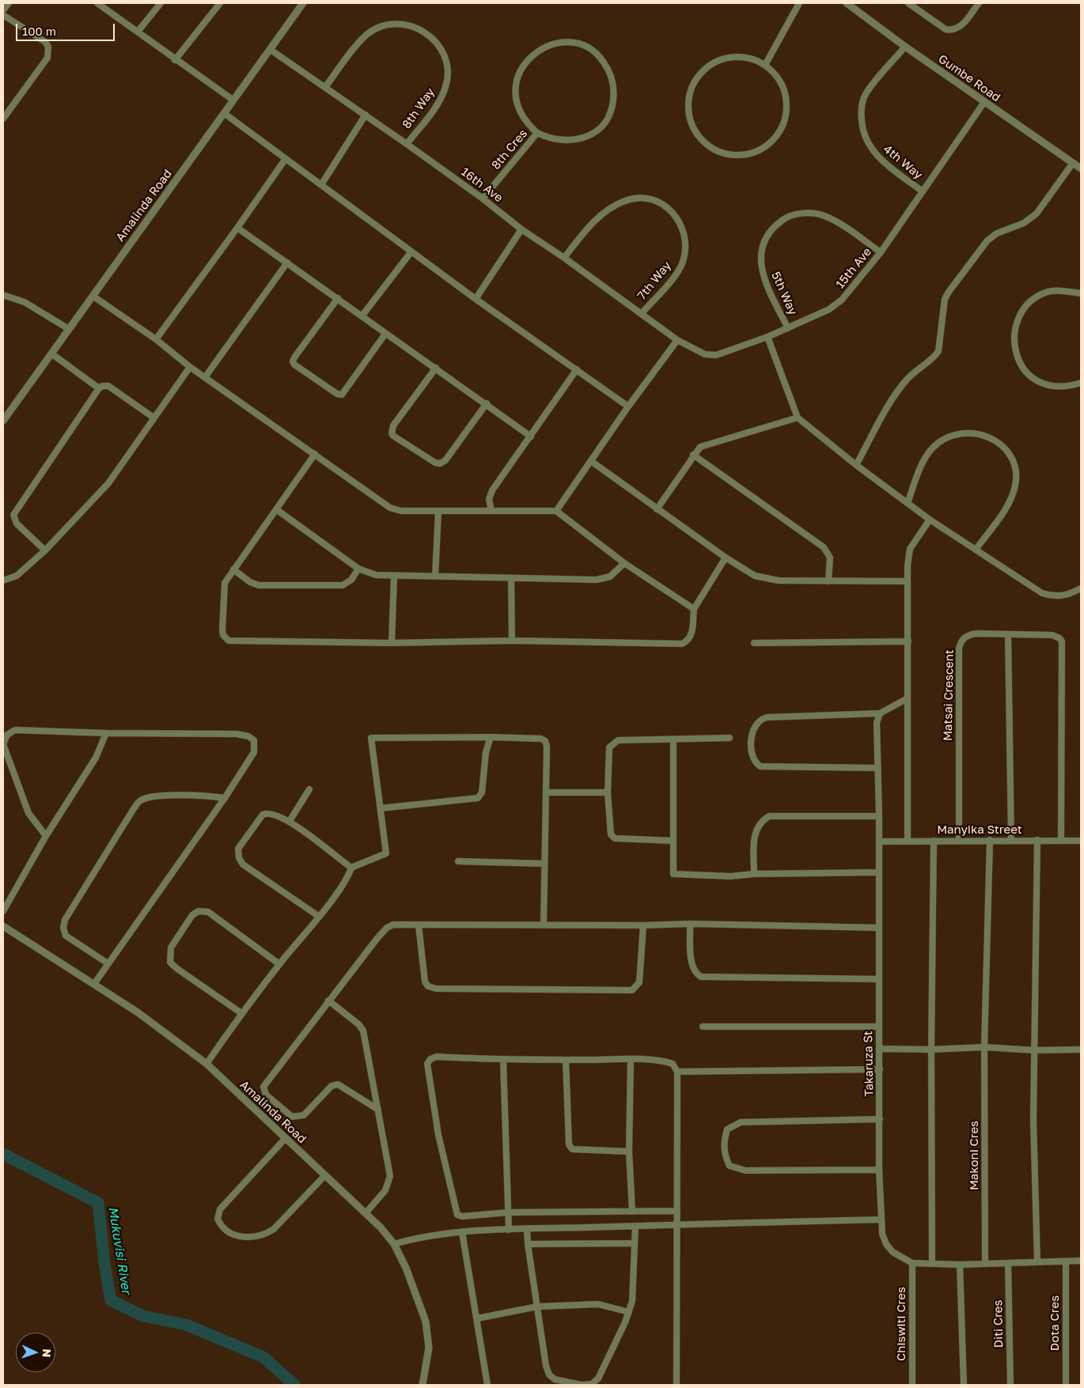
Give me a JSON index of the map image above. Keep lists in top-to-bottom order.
{
  "streets": {
    "street": [
      "Gumbe Road",
      "8th Way",
      "8th Cres",
      "4th Way",
      "16th Ave",
      "Amalinda Road",
      "15th Ave",
      "7th Way",
      "5th Way",
      "Matsai Crescent",
      "Manyika Street",
      "Takaruza St",
      "Makoni Cres",
      "Dota Cres",
      "Chiswiti Cres",
      "Diti Cres"
    ]
  },
  "crossings": [
    ["Gumbe Road", "4th Way"],
    ["Gumbe Road", "15th Ave"],
    ["8th Way", "16th Ave"],
    ["8th Cres", "16th Ave"],
    ["4th Way", "15th Ave"],
    ["16th Ave", "Amalinda Road"],
    ["16th Ave", "15th Ave"],
    ["16th Ave", "7th Way"],
    ["15th Ave", "5th Way"],
    ["Matsai Crescent", "Manyika Street"],
    ["Manyika Street", "Takaruza St"],
    ["Manyika Street", "Makoni Cres"],
    ["Takaruza St", "Makoni Cres"],
    ["Takaruza St", "Dota Cres"],
    ["Takaruza St", "Chiswiti Cres"],
    ["Takaruza St", "Diti Cres"]
  ],
  "water": ["Mukuvisi River"],
  "scale_bar": "100 m",
  "north": "right"
}
